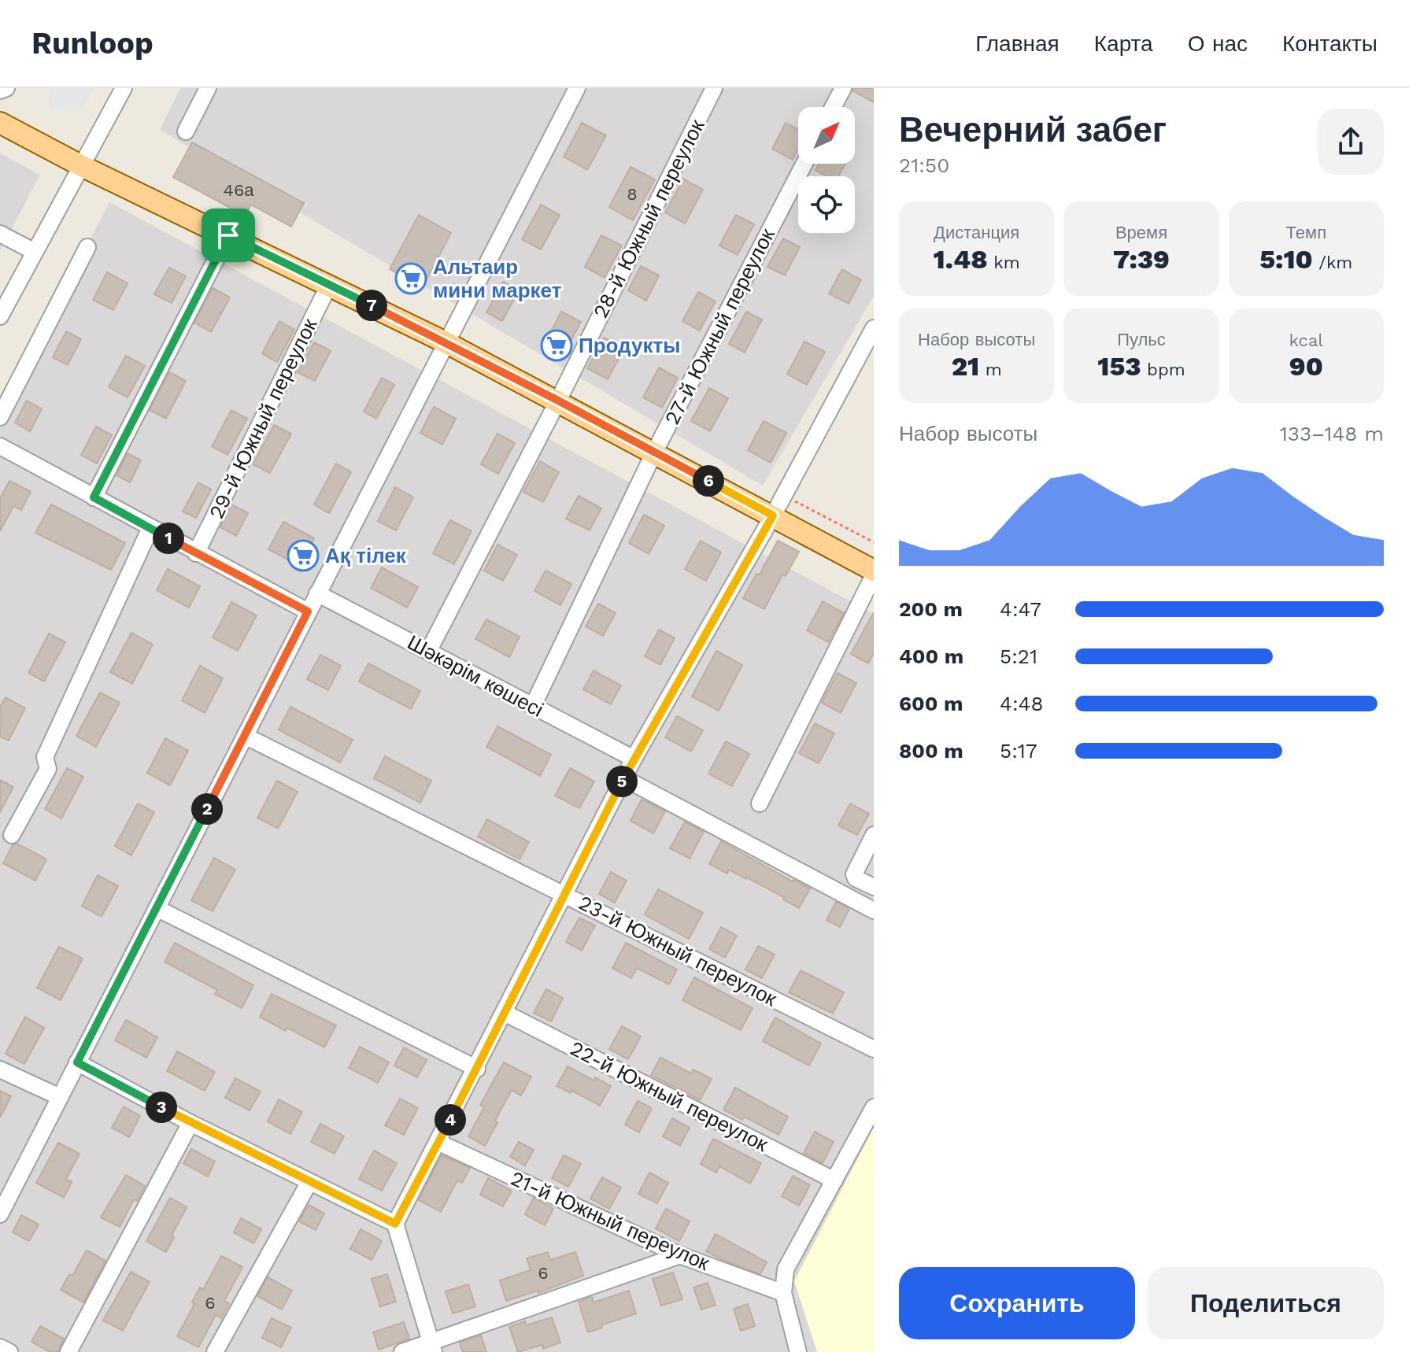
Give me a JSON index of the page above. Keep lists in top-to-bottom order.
{
  "streets": {
    "street": [
      "28-й Южный переулок",
      "27-й Южный переулок",
      "29-й Южный переулок",
      "Шәкәрім көшесі",
      "23-й Южный переулок",
      "22-й Южный переулок",
      "21-й Южный переулок"
    ]
  },
  "crossings": [
    ["28-й Южный переулок", "Шәкәрім көшесі"],
    ["27-й Южный переулок", "Шәкәрім көшесі"]
  ],
  "places": {
    "supermarket": ["Альтаир мини маркет", "Продукты", "Ақ тілек"]
  },
  "house_numbers": [
    "46а",
    "8",
    "6",
    "6"
  ],
  "north": "top right",
  "page": {
    "header": "Runloop",
    "nav": [
      "Главная",
      "Карта",
      "О нас",
      "Контакты"
    ],
    "heading": ["Вечерний забег", "21:50"],
    "stats": [
      ["Дистанция", "1.48 km"],
      ["Время", "7:39"],
      ["Темп", "5:10 /km"],
      ["Набор высоты", "21 m"],
      ["Пульс", "153 bpm"],
      ["kcal", "90"]
    ],
    "pins": [
      "7",
      "6",
      "1",
      "5",
      "2",
      "3",
      "4"
    ],
    "chart": ["Набор высоты", "133–148 m"],
    "list": [
      {
        "name": "200 m",
        "note": "4:47"
      },
      {
        "name": "400 m",
        "note": "5:21"
      },
      {
        "name": "600 m",
        "note": "4:48"
      },
      {
        "name": "800 m",
        "note": "5:17"
      }
    ],
    "buttons": ["Сохранить", "Поделиться"]
  }
}
